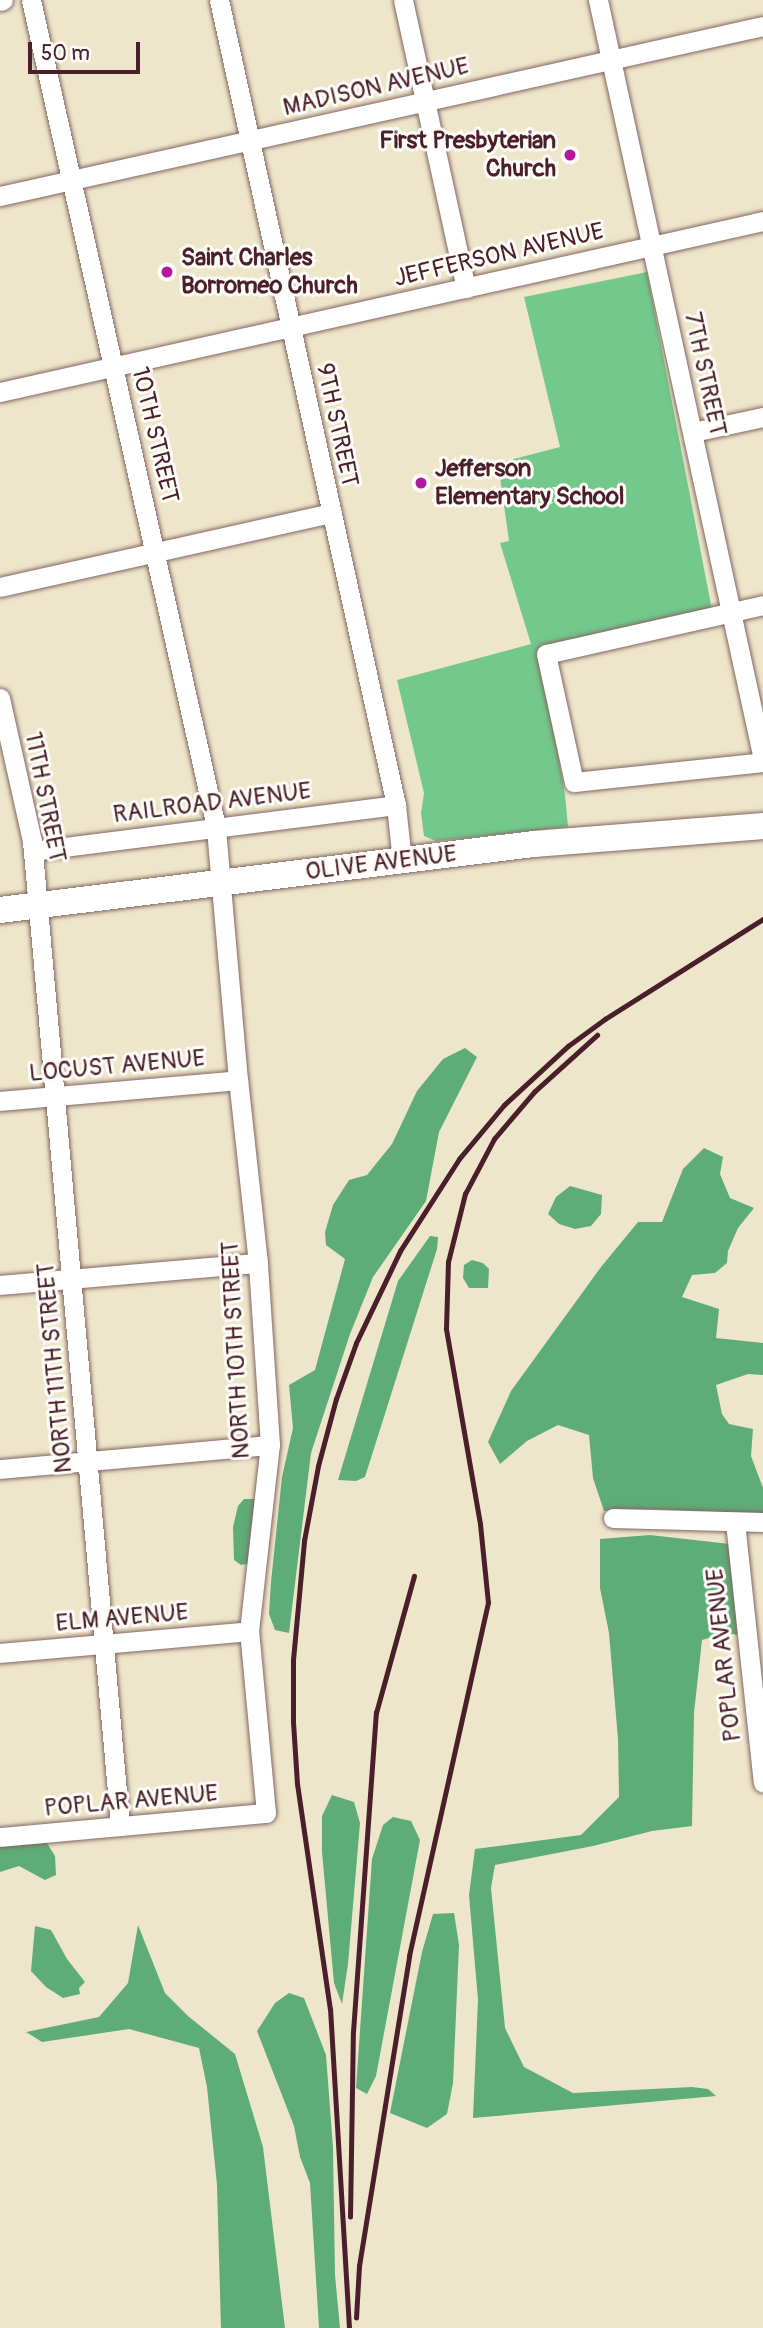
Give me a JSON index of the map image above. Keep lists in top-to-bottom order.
{
  "streets": {
    "main road": ["OLIVE AVENUE"],
    "street": [
      "MADISON AVENUE",
      "JEFFERSON AVENUE",
      "7TH STREET",
      "9TH STREET",
      "10TH STREET",
      "11TH STREET",
      "RAILROAD AVENUE",
      "LOCUST AVENUE",
      "NORTH 10TH STREET",
      "NORTH 11TH STREET",
      "ELM AVENUE",
      "POPLAR AVENUE"
    ]
  },
  "crossings": [
    ["MADISON AVENUE", "7TH STREET"],
    ["MADISON AVENUE", "9TH STREET"],
    ["MADISON AVENUE", "10TH STREET"],
    ["JEFFERSON AVENUE", "7TH STREET"],
    ["JEFFERSON AVENUE", "9TH STREET"],
    ["JEFFERSON AVENUE", "10TH STREET"],
    ["9TH STREET", "RAILROAD AVENUE"],
    ["9TH STREET", "OLIVE AVENUE"],
    ["10TH STREET", "RAILROAD AVENUE"],
    ["10TH STREET", "OLIVE AVENUE"],
    ["10TH STREET", "NORTH 10TH STREET"],
    ["11TH STREET", "RAILROAD AVENUE"],
    ["11TH STREET", "OLIVE AVENUE"],
    ["11TH STREET", "NORTH 11TH STREET"],
    ["OLIVE AVENUE", "NORTH 10TH STREET"],
    ["OLIVE AVENUE", "NORTH 11TH STREET"],
    ["LOCUST AVENUE", "NORTH 10TH STREET"],
    ["LOCUST AVENUE", "NORTH 11TH STREET"],
    ["NORTH 10TH STREET", "ELM AVENUE"],
    ["NORTH 10TH STREET", "POPLAR AVENUE"],
    ["NORTH 11TH STREET", "ELM AVENUE"],
    ["NORTH 11TH STREET", "POPLAR AVENUE"]
  ],
  "places": ["First Presbyterian Church", "Saint Charles Borromeo Church", "Jefferson Elementary School"],
  "scale_bar": "50 m"
}
